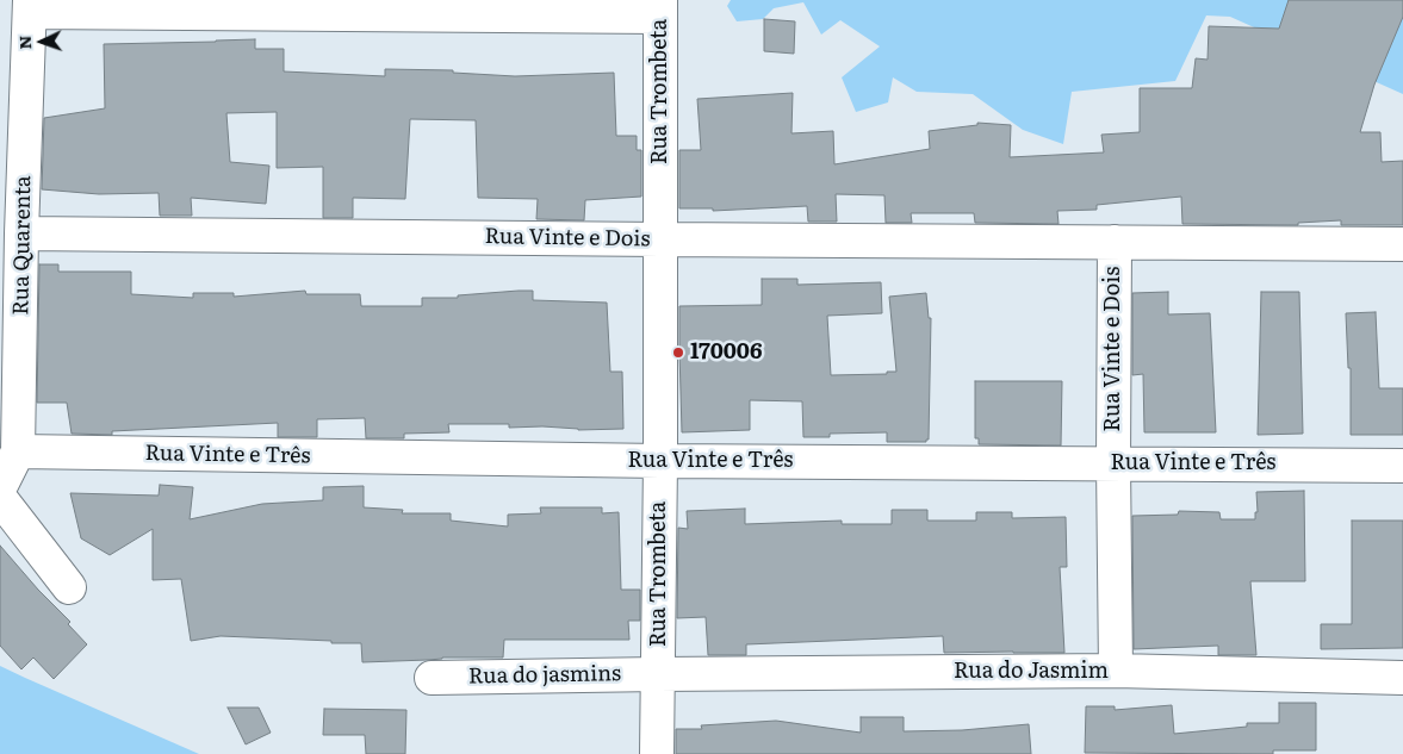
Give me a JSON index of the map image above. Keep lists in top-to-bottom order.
{
  "streets": {
    "street": [
      "Rua Trombeta",
      "Rua Vinte e Dois",
      "Rua Quarenta",
      "Rua Vinte e Três",
      "Rua do Jasmim",
      "Rua do jasmins"
    ]
  },
  "crossings": [
    ["Rua Trombeta", "Rua Vinte e Dois"],
    ["Rua Trombeta", "Rua Vinte e Três"],
    ["Rua Trombeta", "Rua do Jasmim"],
    ["Rua Trombeta", "Rua do jasmins"],
    ["Rua Vinte e Dois", "Rua Quarenta"],
    ["Rua Vinte e Dois", "Rua Vinte e Três"],
    ["Rua Vinte e Dois", "Rua do Jasmim"],
    ["Rua Quarenta", "Rua Vinte e Três"],
    ["Rua do Jasmim", "Rua do jasmins"]
  ],
  "places": ["170006"],
  "north": "left"
}
